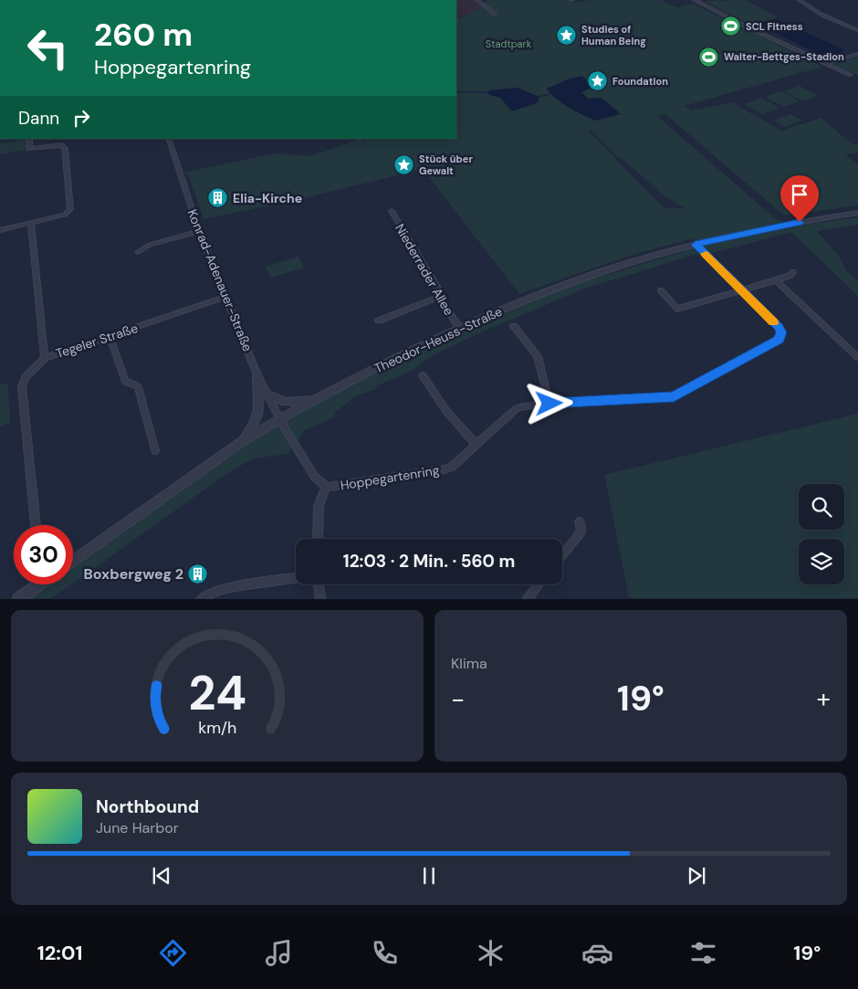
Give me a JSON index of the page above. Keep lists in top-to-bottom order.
{
  "streets": {
    "street": [
      "Niederrader Allee",
      "Konrad-Adenauer-Straße",
      "Theodor-Heuss-Straße",
      "Tegeler Straße",
      "Hoppegartenring"
    ]
  },
  "crossings": [
    ["Niederrader Allee", "Theodor-Heuss-Straße"],
    ["Konrad-Adenauer-Straße", "Theodor-Heuss-Straße"],
    ["Konrad-Adenauer-Straße", "Tegeler Straße"],
    ["Konrad-Adenauer-Straße", "Hoppegartenring"],
    ["Theodor-Heuss-Straße", "Hoppegartenring"]
  ],
  "parks": ["Stadtpark"],
  "places": {
    "sports": ["SCL Fitness", "Walter-Bettges-Stadion"],
    "place": ["Studies of Human Being", "Foundation", "Stück über Gewalt"],
    "building": ["Elia-Kirche", "Boxbergweg 2"]
  },
  "page": {
    "turn": ["260 m", "Hoppegartenring"],
    "then": "Dann",
    "limit": "30",
    "trip": "12:03 · 2 Min. · 560 m",
    "tile": "Klima",
    "heat": ["−", "19°", "+"],
    "song": ["Northbound", "June Harbor"],
    "tabs": ["12:01", "19°"],
    "gauge": ["24", "km/h"]
  }
}
